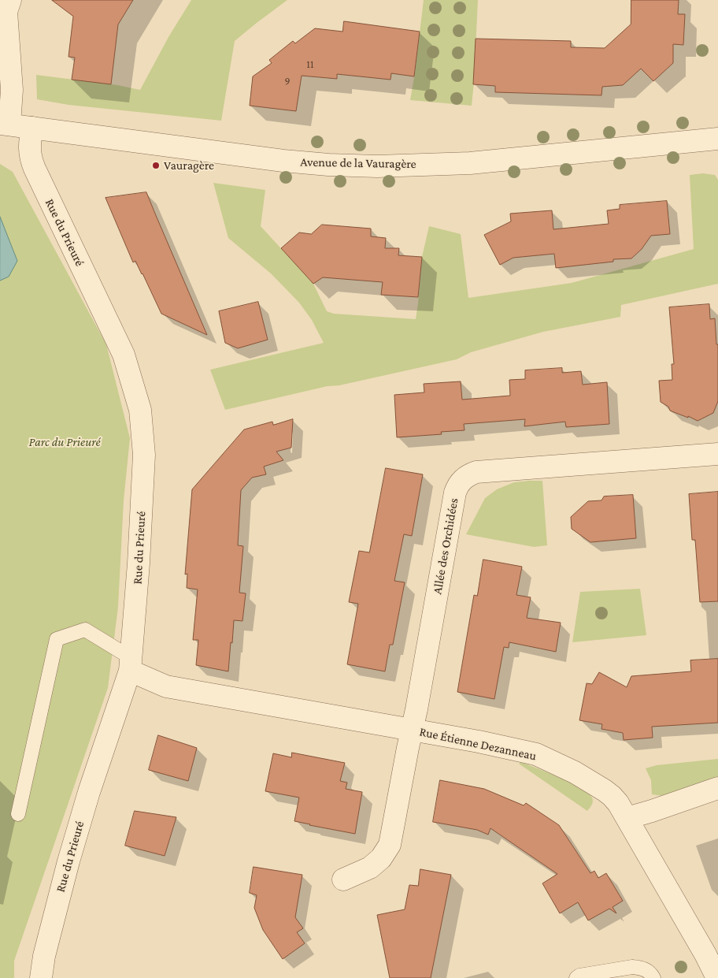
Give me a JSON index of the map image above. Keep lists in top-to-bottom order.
{
  "streets": {
    "street": [
      "Avenue de la Vauragère",
      "Rue du Prieuré",
      "Allée des Orchidées",
      "Rue Étienne Dezanneau"
    ]
  },
  "crossings": [
    ["Avenue de la Vauragère", "Rue du Prieuré"],
    ["Rue du Prieuré", "Rue Étienne Dezanneau"],
    ["Allée des Orchidées", "Rue Étienne Dezanneau"]
  ],
  "parks": ["Parc du Prieuré"],
  "places": ["Vauragère"],
  "house_numbers": ["11", "9"]
}
